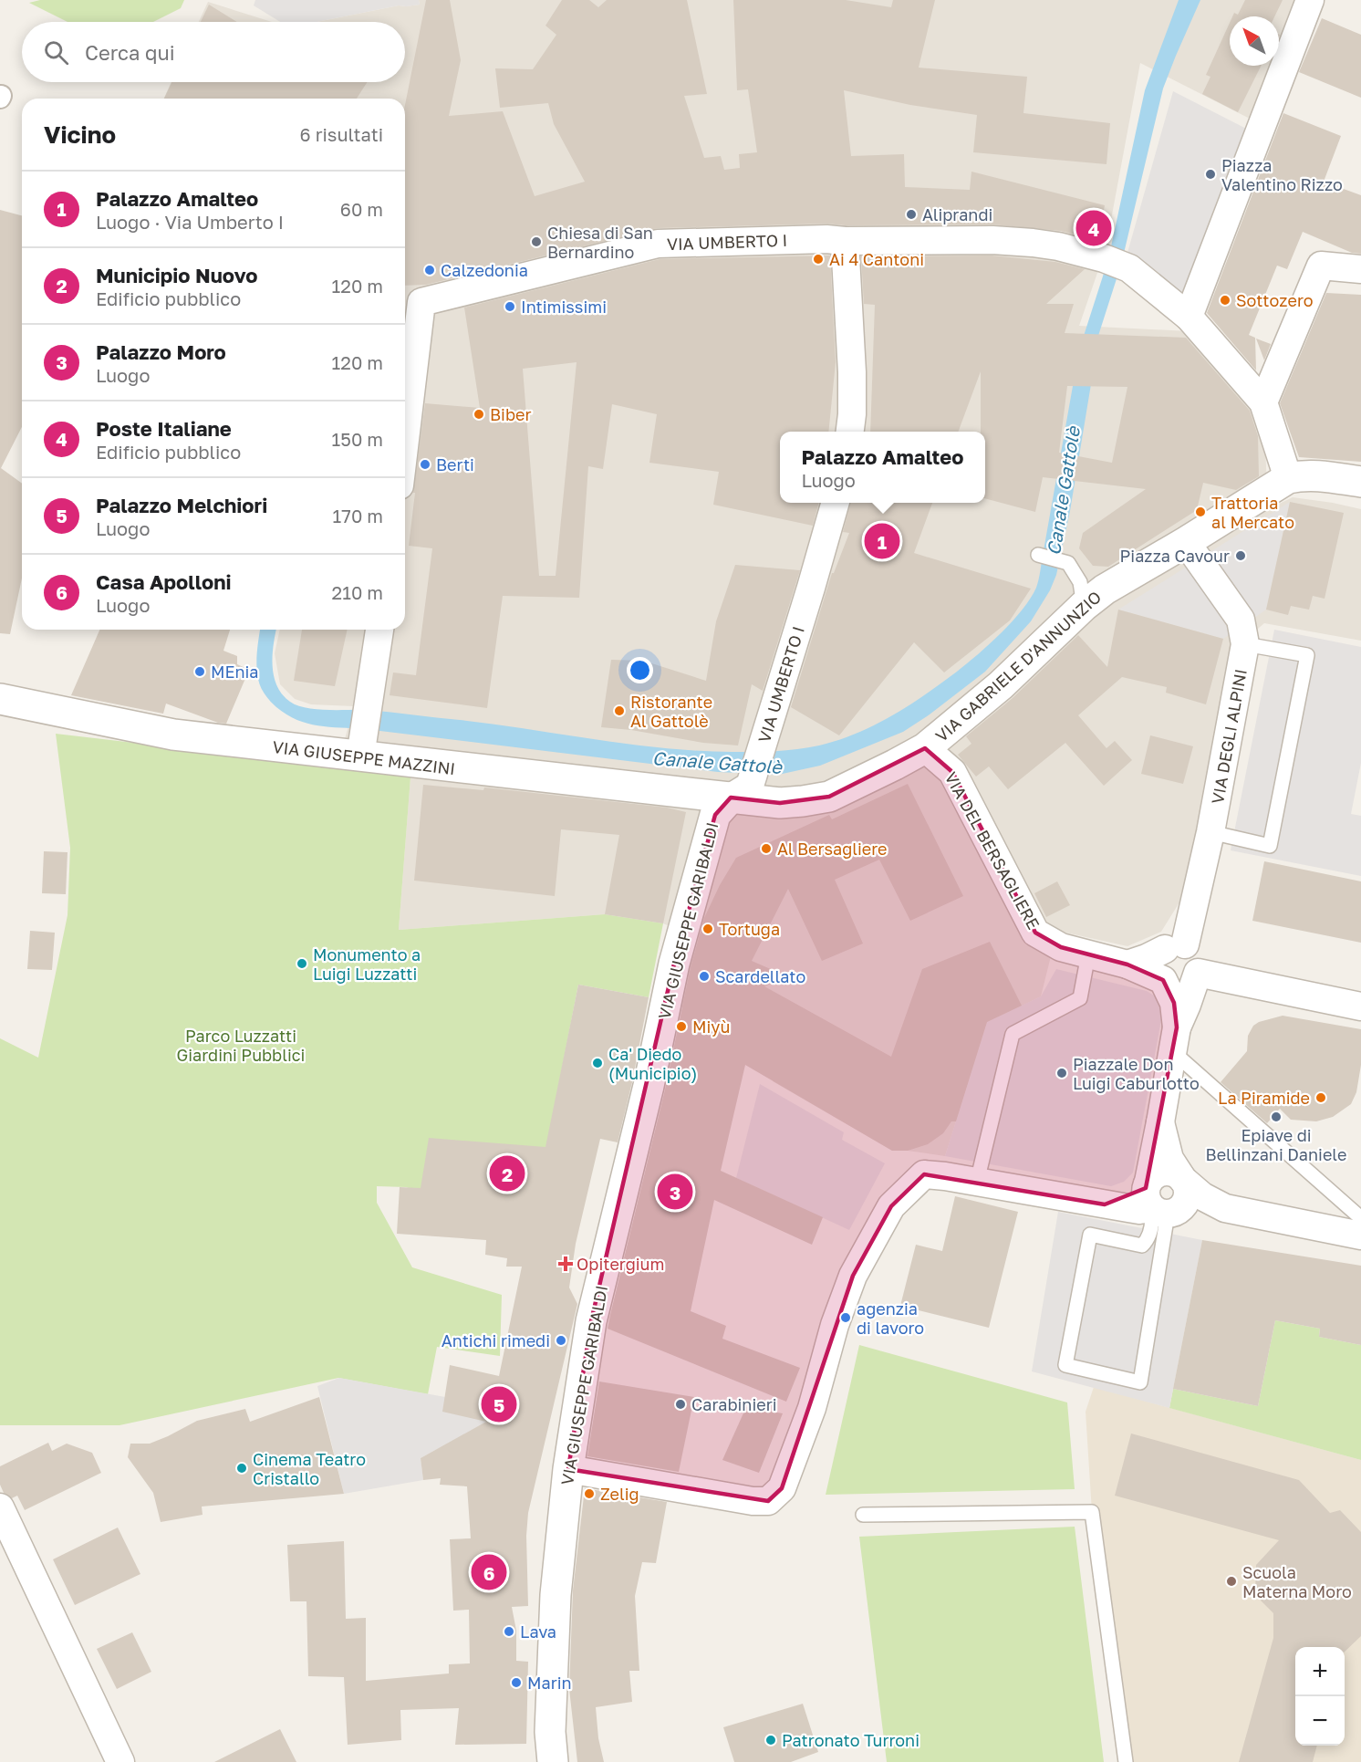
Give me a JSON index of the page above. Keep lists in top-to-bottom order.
{
  "streets": {
    "street": [
      "VIA UMBERTO I",
      "VIA GABRIELE D'ANNUNZIO",
      "VIA DEGLI ALPINI",
      "VIA GIUSEPPE MAZZINI",
      "VIA DEL BERSAGLIERE",
      "VIA GIUSEPPE GARIBALDI"
    ]
  },
  "crossings": [
    ["VIA UMBERTO I", "VIA GABRIELE D'ANNUNZIO"],
    ["VIA UMBERTO I", "VIA GIUSEPPE MAZZINI"],
    ["VIA UMBERTO I", "VIA GIUSEPPE GARIBALDI"],
    ["VIA GABRIELE D'ANNUNZIO", "VIA DEGLI ALPINI"],
    ["VIA GABRIELE D'ANNUNZIO", "VIA GIUSEPPE MAZZINI"],
    ["VIA GABRIELE D'ANNUNZIO", "VIA DEL BERSAGLIERE"],
    ["VIA GABRIELE D'ANNUNZIO", "VIA GIUSEPPE GARIBALDI"],
    ["VIA DEGLI ALPINI", "VIA DEL BERSAGLIERE"],
    ["VIA GIUSEPPE MAZZINI", "VIA GIUSEPPE GARIBALDI"]
  ],
  "water": ["Canale Gattolè"],
  "parks": ["Parco Luzzatti Giardini Pubblici"],
  "places": {
    "other": [
      "Piazza Valentino Rizzo",
      "Aliprandi",
      "Chiesa di San Bernardino",
      "Ai 4 Cantoni",
      "Calzedonia",
      "Sottozero",
      "Intimissimi",
      "Biber",
      "Berti",
      "Trattoria al Mercato",
      "Piazza Cavour",
      "MEnia",
      "Ristorante Al Gattolè",
      "Al Bersagliere",
      "Tortuga",
      "Monumento a Luigi Luzzatti",
      "Scardellato",
      "Miyù",
      "Ca' Diedo (Municipio)",
      "Piazzale Don Luigi Caburlotto",
      "La Piramide",
      "Epiave di Bellinzani Daniele",
      "agenzia di lavoro",
      "Antichi rimedi",
      "Carabinieri",
      "Cinema Teatro Cristallo",
      "Zelig",
      "Scuola Materna Moro",
      "Lava",
      "Marin",
      "Patronato Turroni"
    ],
    "health": ["Opitergium"]
  },
  "north": "top left",
  "page": {
    "search": "Cerca qui",
    "heading": ["Vicino", "6 risultati"],
    "list": [
      {
        "mark": "1",
        "name": "Palazzo Amalteo",
        "note": "Luogo · Via Umberto I",
        "value": "60 m"
      },
      {
        "mark": "2",
        "name": "Municipio Nuovo",
        "note": "Edificio pubblico",
        "value": "120 m"
      },
      {
        "mark": "3",
        "name": "Palazzo Moro",
        "note": "Luogo",
        "value": "120 m"
      },
      {
        "mark": "4",
        "name": "Poste Italiane",
        "note": "Edificio pubblico",
        "value": "150 m"
      },
      {
        "mark": "5",
        "name": "Palazzo Melchiori",
        "note": "Luogo",
        "value": "170 m"
      },
      {
        "mark": "6",
        "name": "Casa Apolloni",
        "note": "Luogo",
        "value": "210 m"
      }
    ],
    "pins": [
      "4",
      "1",
      "2",
      "3",
      "5",
      "6"
    ],
    "popup": ["Palazzo Amalteo", "Luogo"],
    "map_buttons": ["+", "−"]
  }
}
